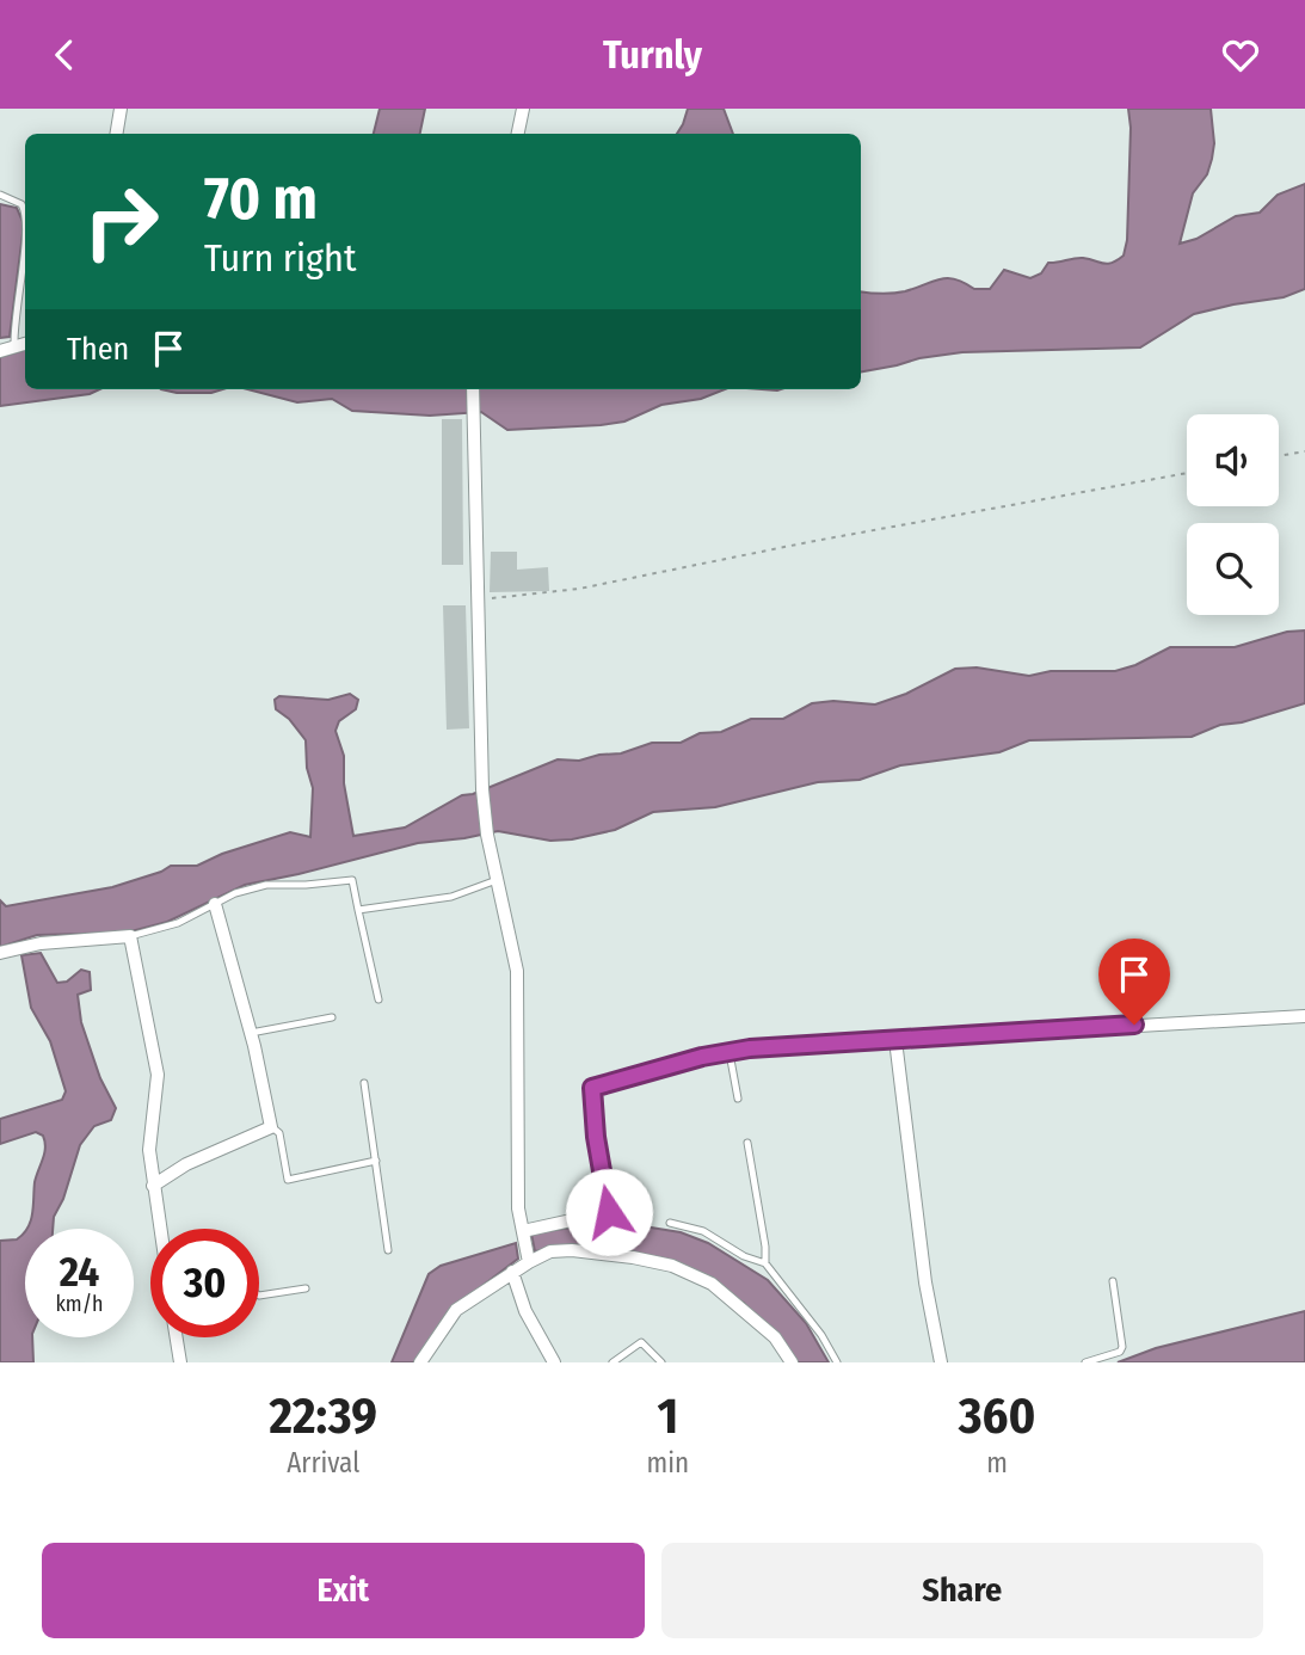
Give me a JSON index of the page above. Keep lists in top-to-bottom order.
{
  "page": {
    "header": "Turnly",
    "turn": ["70 m", "Turn right"],
    "then": "Then",
    "speed": "24 km/h",
    "limit": "30",
    "eta": [
      "22:39",
      "Arrival",
      "1",
      "min",
      "360",
      "m"
    ],
    "buttons": ["Exit", "Share"]
  }
}
